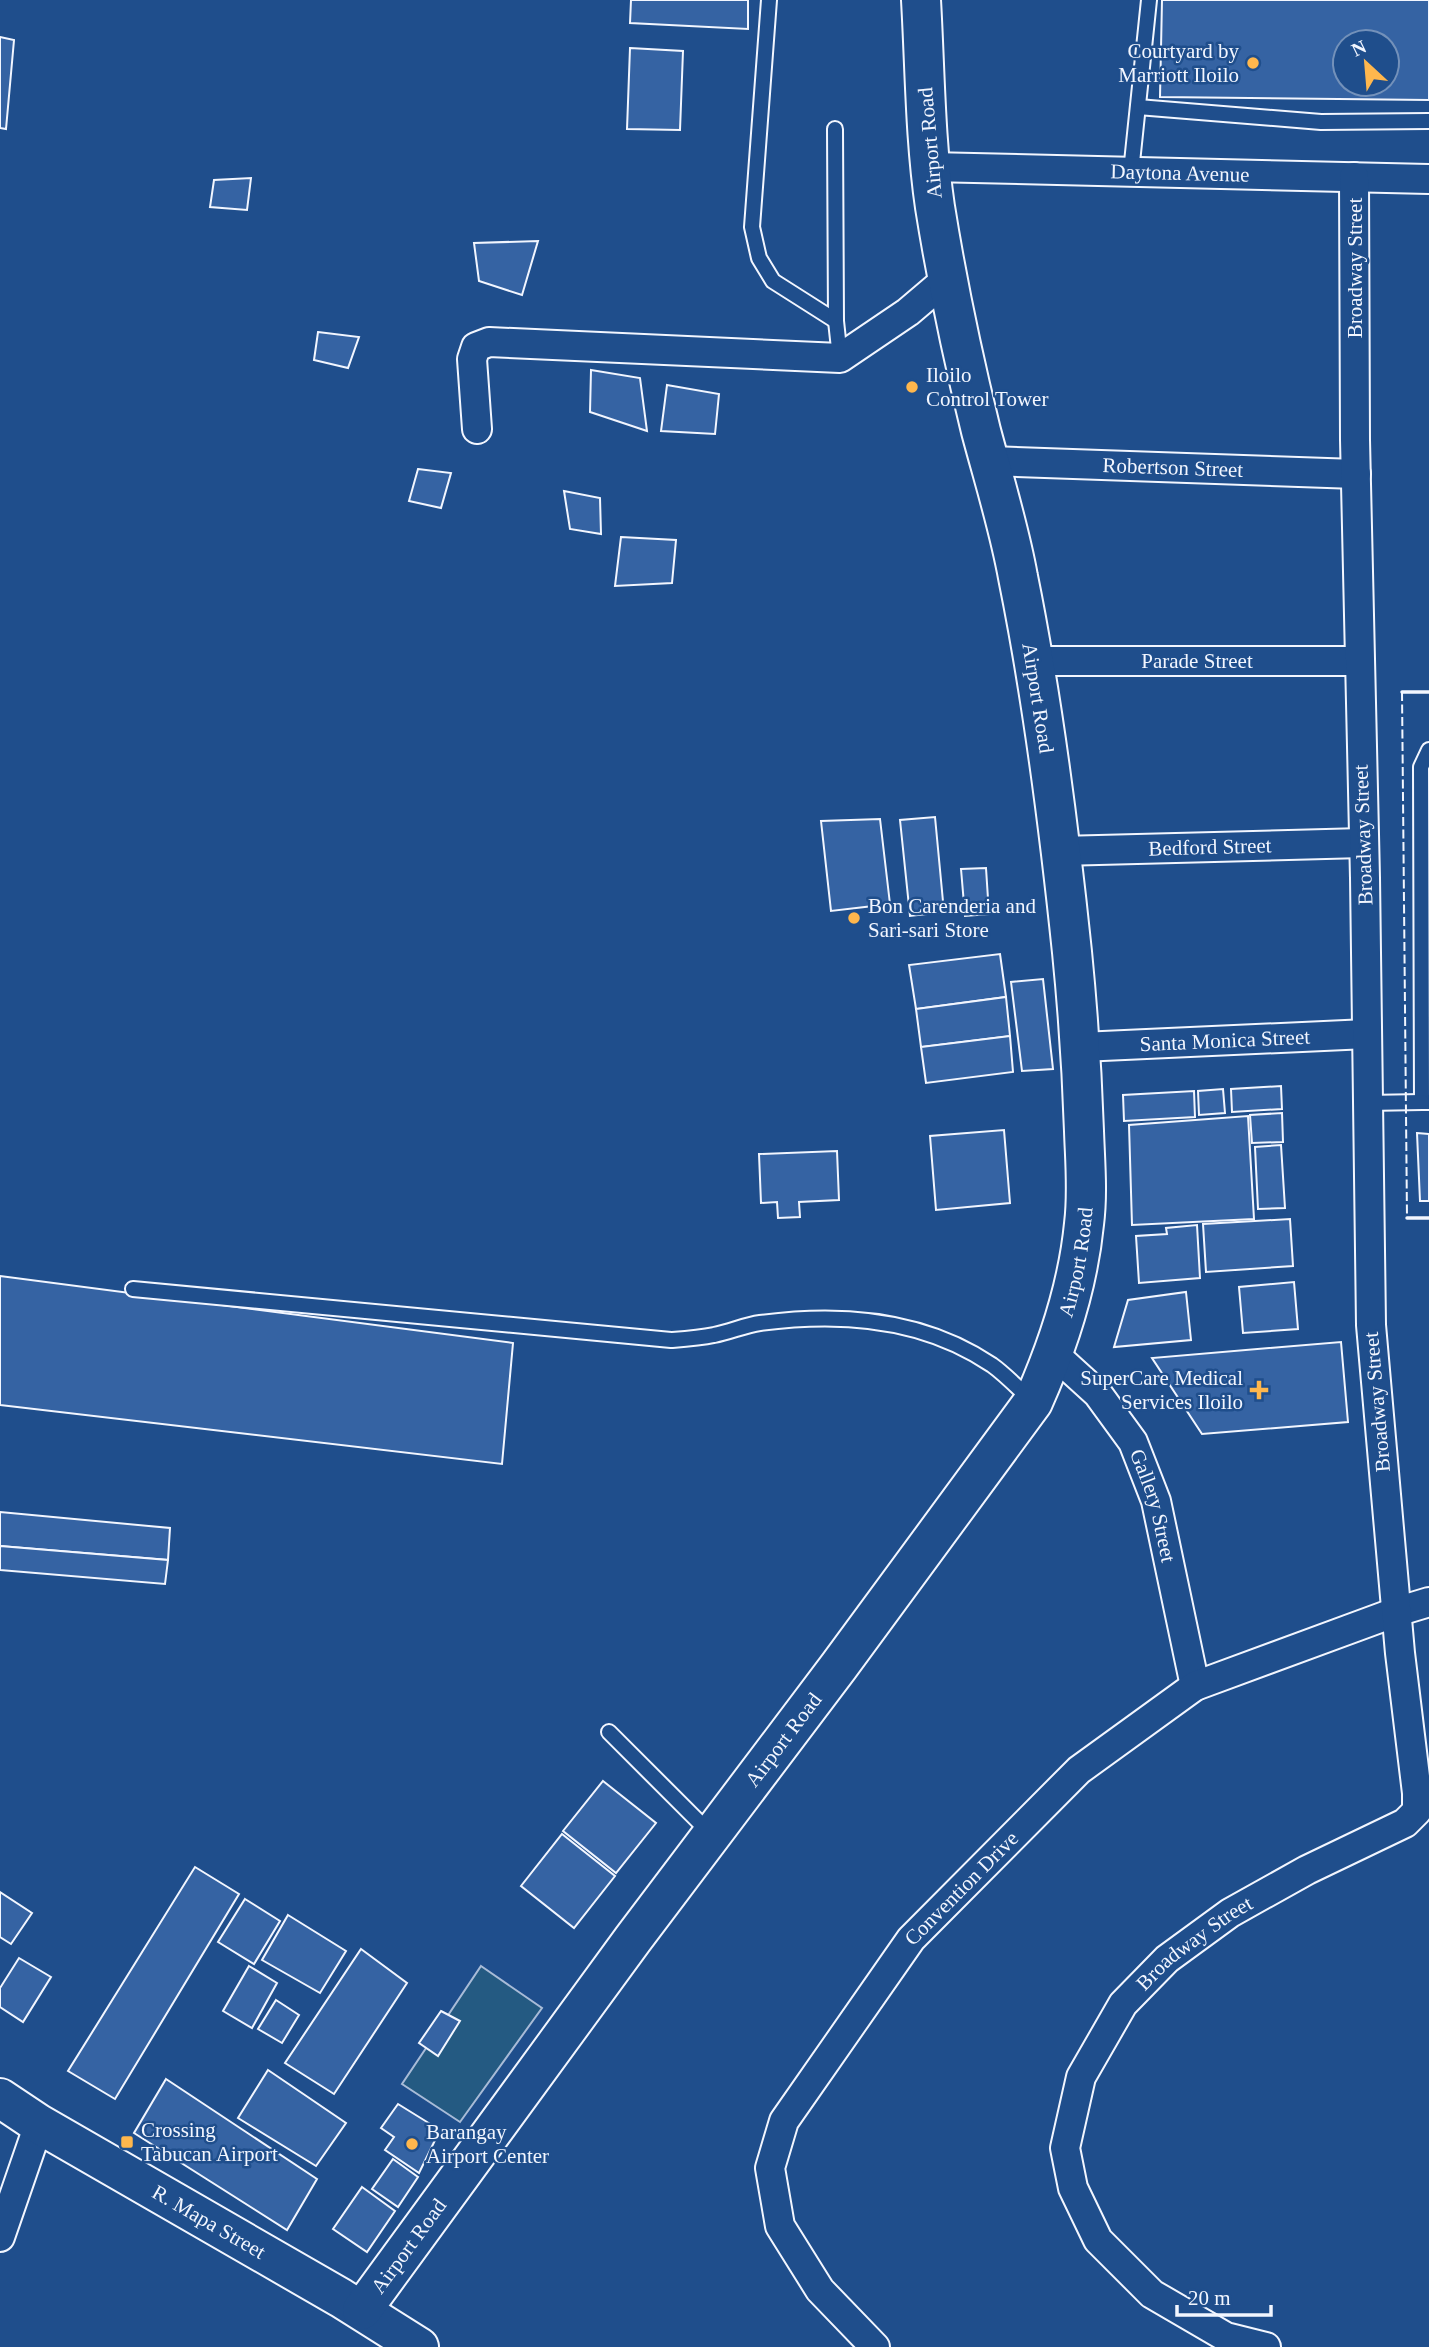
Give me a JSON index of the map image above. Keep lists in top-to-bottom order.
{
  "streets": {
    "street": [
      "Airport Road",
      "Daytona Avenue",
      "Broadway Street",
      "Robertson Street",
      "Parade Street",
      "Bedford Street",
      "Santa Monica Street",
      "Gallery Street",
      "Convention Drive",
      "R. Mapa Street"
    ]
  },
  "crossings": [
    ["Airport Road", "Daytona Avenue"],
    ["Airport Road", "Robertson Street"],
    ["Airport Road", "Parade Street"],
    ["Airport Road", "Bedford Street"],
    ["Airport Road", "Santa Monica Street"],
    ["Airport Road", "Gallery Street"],
    ["Airport Road", "R. Mapa Street"],
    ["Daytona Avenue", "Broadway Street"],
    ["Broadway Street", "Robertson Street"],
    ["Broadway Street", "Parade Street"],
    ["Broadway Street", "Bedford Street"],
    ["Broadway Street", "Santa Monica Street"],
    ["Broadway Street", "Convention Drive"],
    ["Gallery Street", "Convention Drive"]
  ],
  "places": {
    "other": [
      "Courtyard by Marriott Iloilo",
      "Iloilo Control Tower",
      "Bon Carenderia and Sari-sari Store",
      "Barangay Airport Center"
    ],
    "health": ["SuperCare Medical Services Iloilo"],
    "transit": ["Crossing Tabucan Airport"]
  },
  "scale_bar": "20 m",
  "north": "top left"
}
